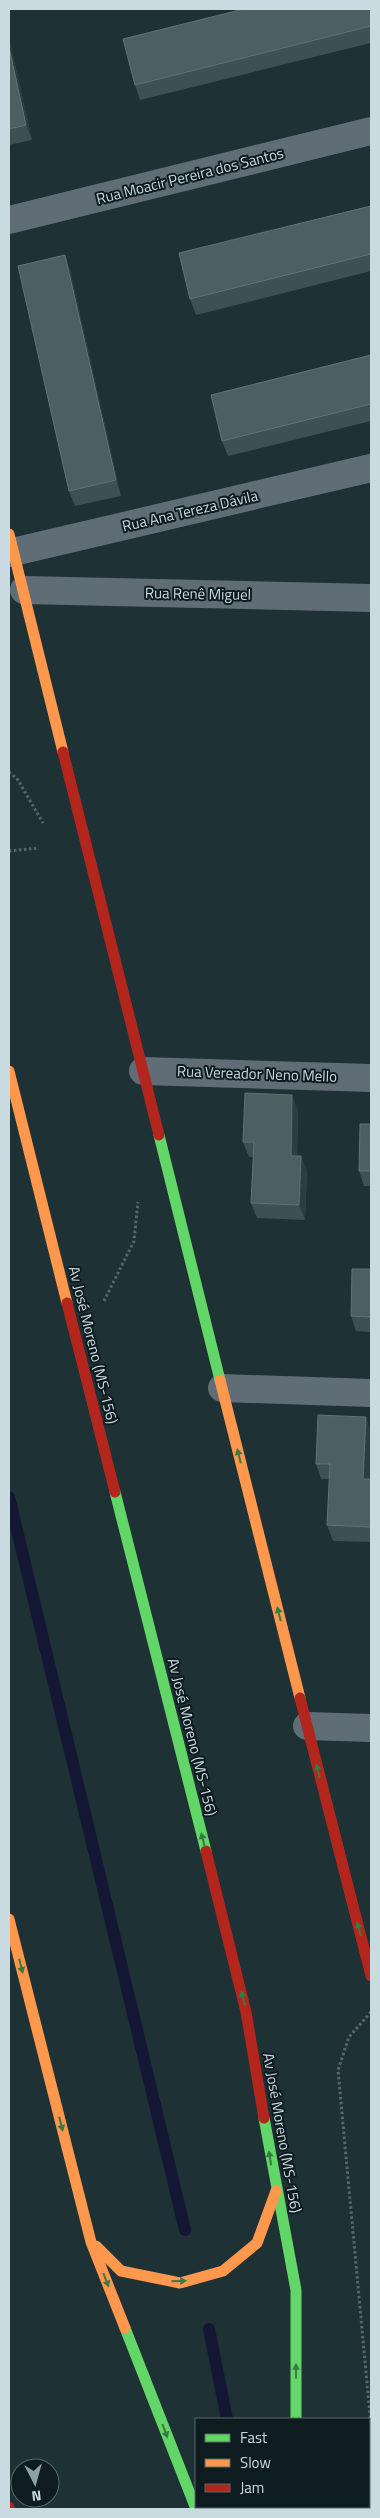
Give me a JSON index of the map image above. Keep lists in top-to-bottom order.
{
  "streets": {
    "main road": ["Av José Moreno (MS-156)"],
    "street": [
      "Rua Moacir Pereira dos Santos",
      "Rua Ana Tereza Dávila",
      "Rua Renê Miguel",
      "Rua Vereador Neno Mello"
    ]
  },
  "one_way": ["Av José Moreno (MS-156)"],
  "legend": ["Fast", "Slow", "Jam"],
  "north": "bottom"
}
